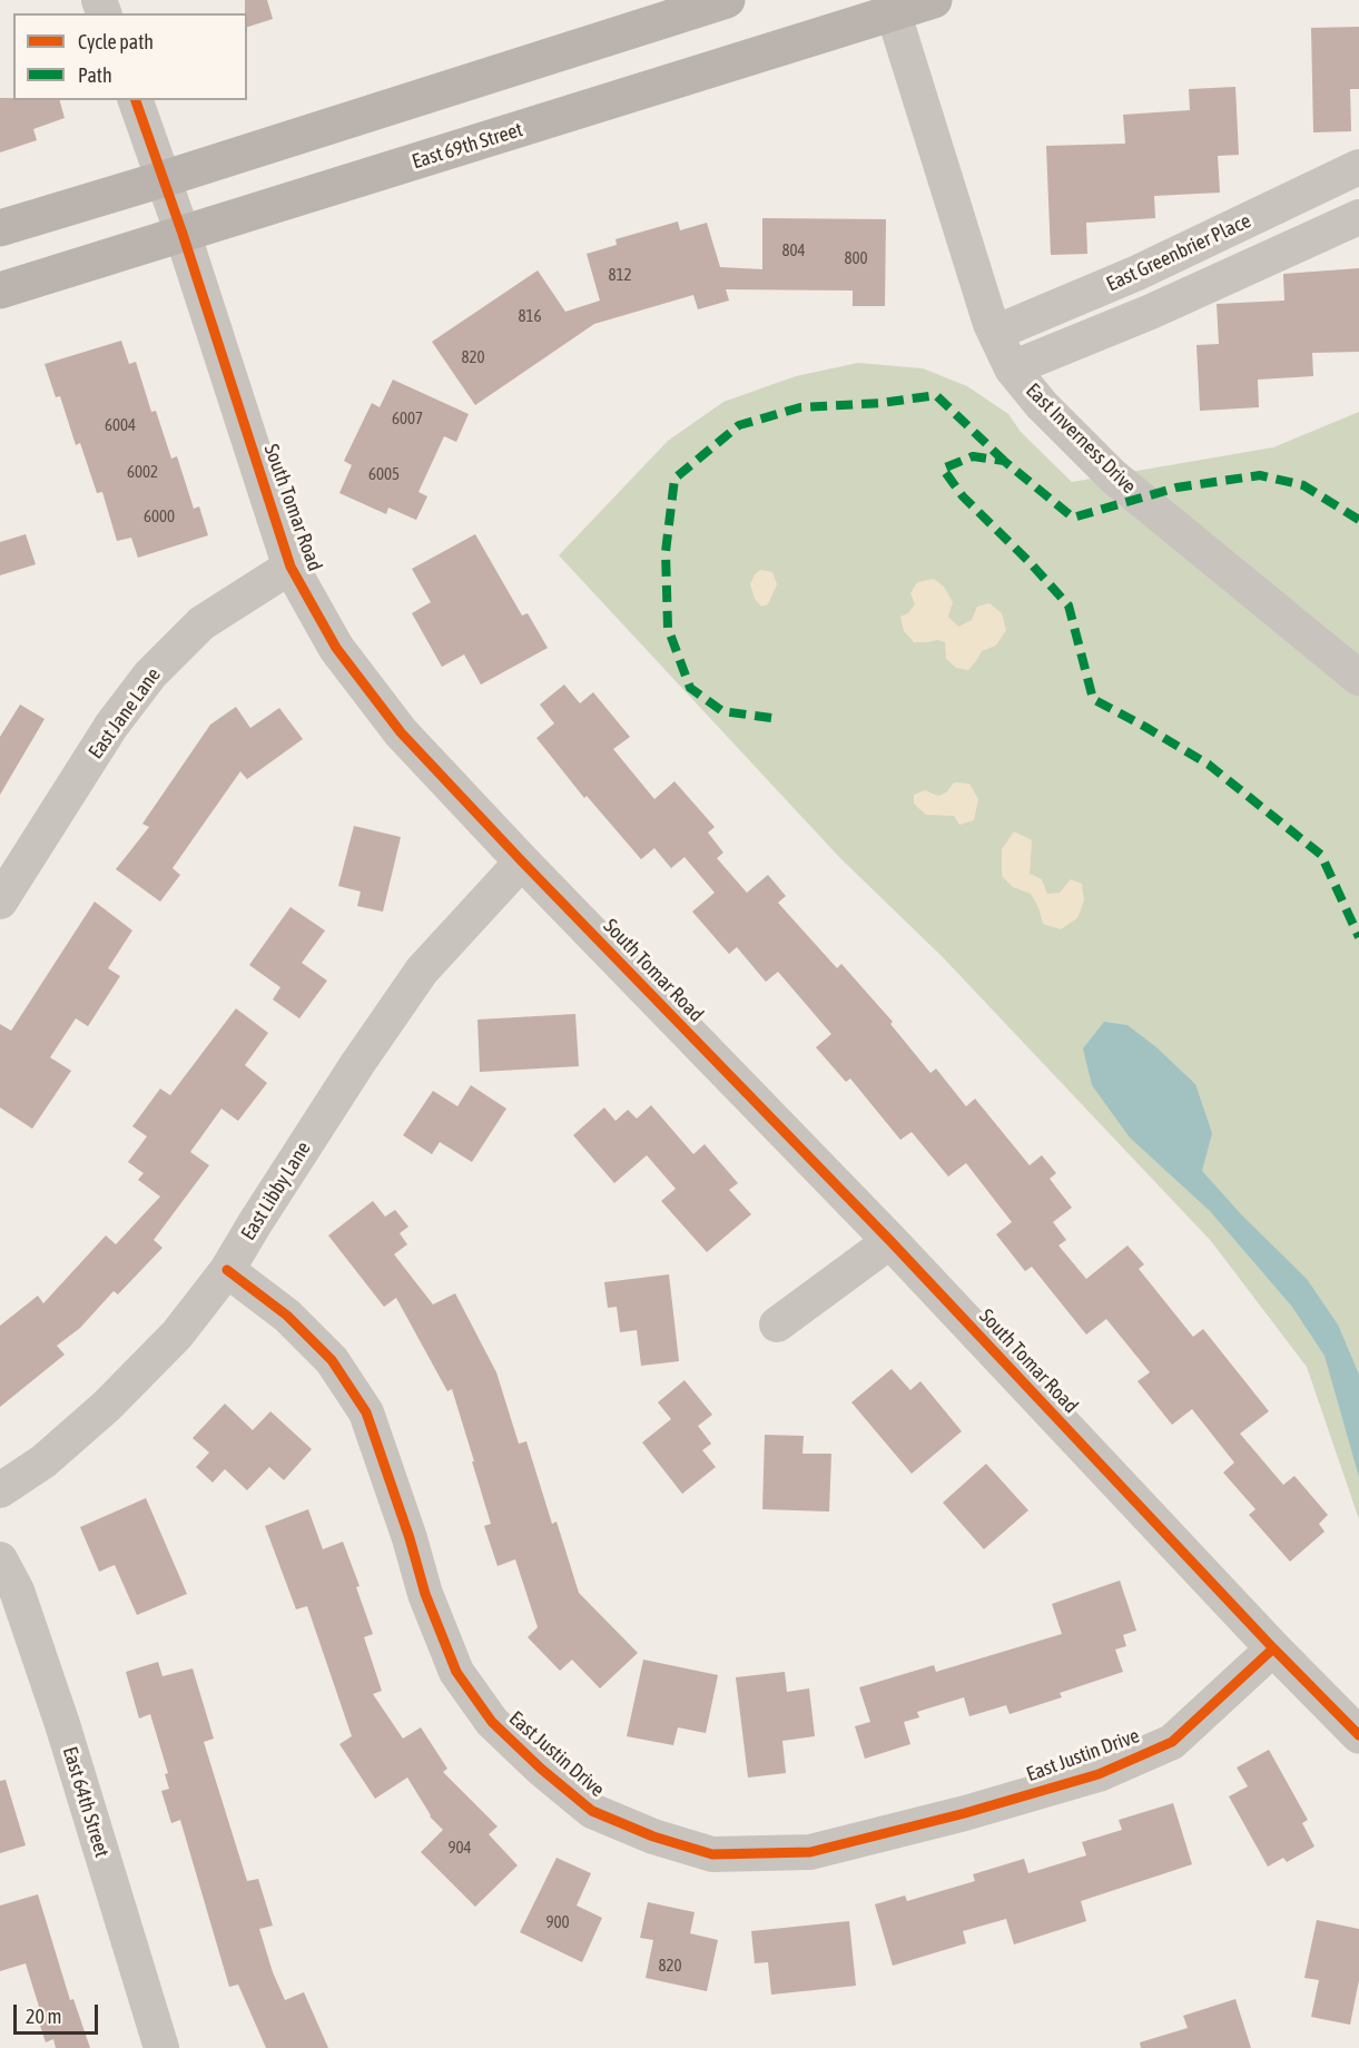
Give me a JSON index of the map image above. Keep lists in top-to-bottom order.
{
  "streets": {
    "main road": ["East 69th Street"],
    "street": [
      "East Greenbrier Place",
      "East Inverness Drive",
      "South Tomar Road",
      "East Jane Lane",
      "East Libby Lane",
      "East Justin Drive",
      "East 64th Street"
    ]
  },
  "crossings": [
    ["East 69th Street", "East Inverness Drive"],
    ["East 69th Street", "South Tomar Road"],
    ["East Greenbrier Place", "East Inverness Drive"],
    ["South Tomar Road", "East Jane Lane"],
    ["South Tomar Road", "East Libby Lane"],
    ["South Tomar Road", "East Justin Drive"],
    ["East Libby Lane", "East Justin Drive"]
  ],
  "house_numbers": [
    "804",
    "800",
    "812",
    "816",
    "820",
    "6007",
    "6004",
    "6002",
    "6005",
    "6000",
    "904",
    "900",
    "820"
  ],
  "legend": ["Cycle path", "Path"],
  "scale_bar": "20 m"
}
